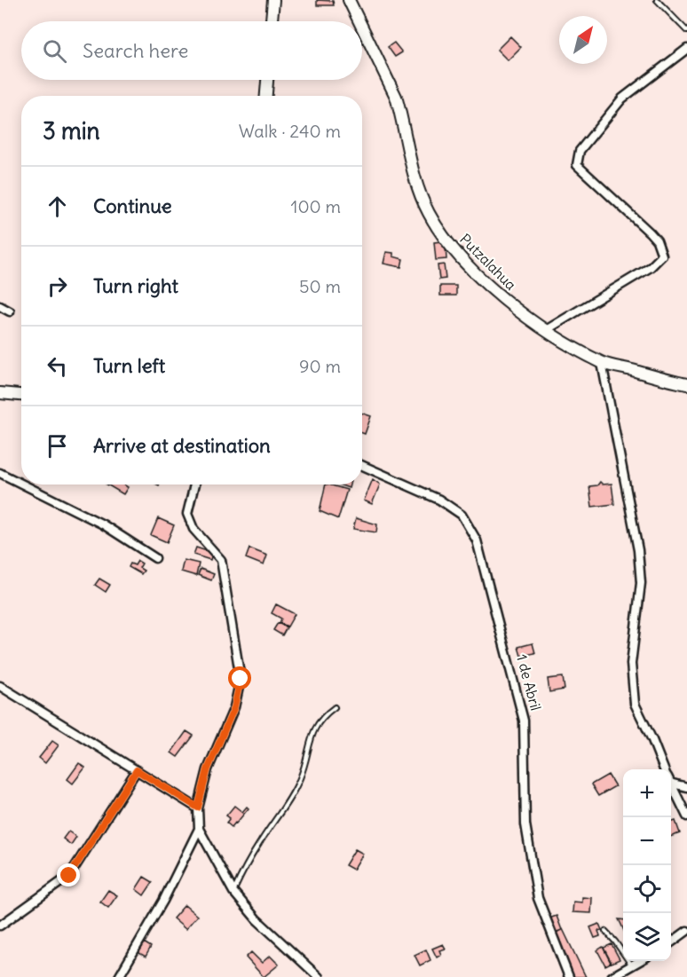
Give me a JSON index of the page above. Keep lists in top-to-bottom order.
{
  "streets": {
    "street": ["Putzalahua", "1 de Abril"]
  },
  "north": "top right",
  "page": {
    "search": "Search here",
    "heading": ["3 min", "Walk · 240 m"],
    "list": [
      ["Continue", "100 m"],
      ["Turn right", "50 m"],
      ["Turn left", "90 m"],
      "Arrive at destination"
    ],
    "map_buttons": ["+", "−"]
  }
}
